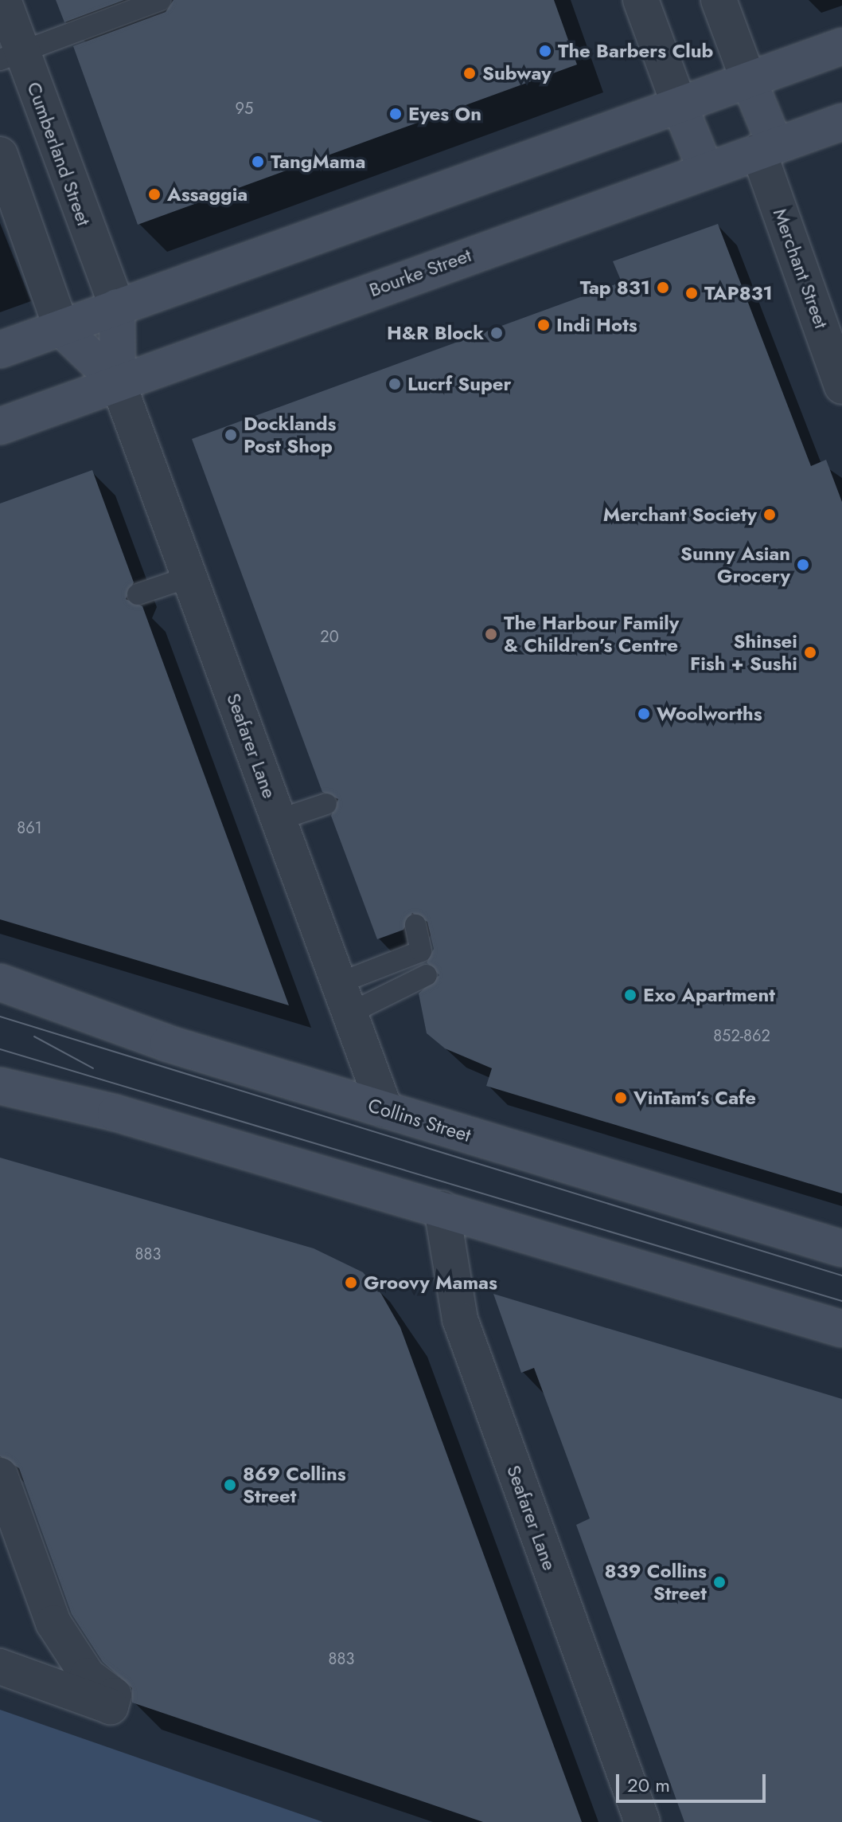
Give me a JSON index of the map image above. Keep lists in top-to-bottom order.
{
  "streets": {
    "street": [
      "Cumberland Street",
      "Merchant Street",
      "Bourke Street",
      "Seafarer Lane",
      "Collins Street"
    ]
  },
  "crossings": [
    ["Merchant Street", "Bourke Street"],
    ["Bourke Street", "Seafarer Lane"],
    ["Seafarer Lane", "Collins Street"]
  ],
  "places": [
    "The Barbers Club",
    "Subway",
    "Eyes On",
    "TangMama",
    "Assaggia",
    "Tap 831",
    "TAP831",
    "Indi Hots",
    "H&R Block",
    "Lucrf Super",
    "Docklands Post Shop",
    "Merchant Society",
    "Sunny Asian Grocery",
    "The Harbour Family & Children’s Centre",
    "Shinsei Fish + Sushi",
    "Woolworths",
    "Exo Apartment",
    "VinTam’s Cafe",
    "Groovy Mamas",
    "869 Collins Street",
    "839 Collins Street"
  ],
  "house_numbers": [
    "95",
    "20",
    "861",
    "852-862",
    "883",
    "883"
  ],
  "scale_bar": "20 m"
}
